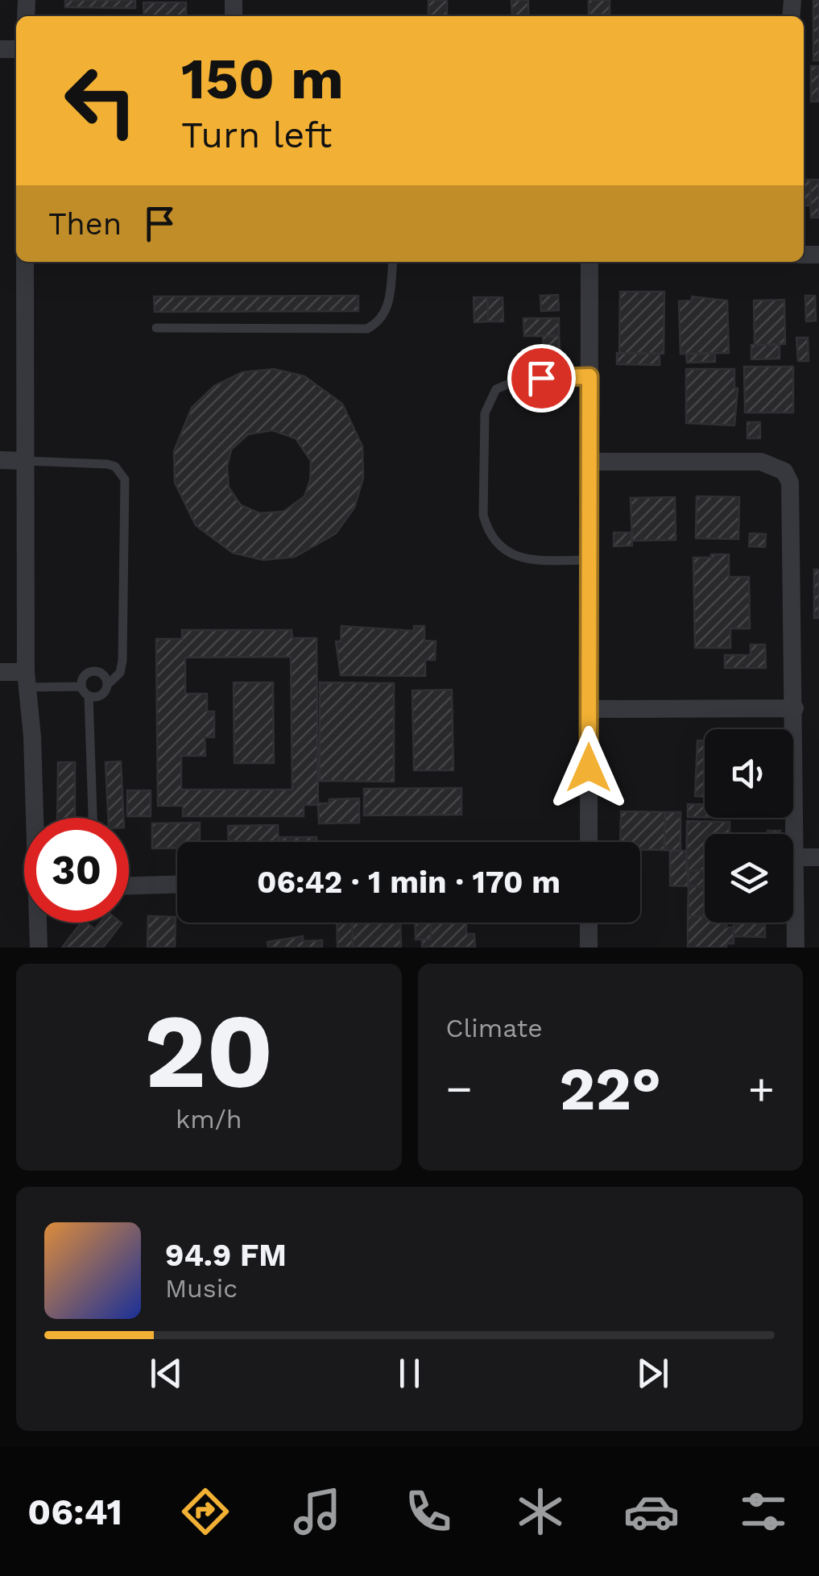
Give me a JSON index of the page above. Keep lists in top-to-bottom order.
{
  "page": {
    "turn": ["150 m", "Turn left"],
    "then": "Then",
    "limit": "30",
    "trip": "06:42 · 1 min · 170 m",
    "tile": [
      ["20", "km/h"],
      "Climate"
    ],
    "heat": ["−", "22°", "+"],
    "song": ["94.9 FM", "Music"],
    "tabs": "06:41"
  }
}
